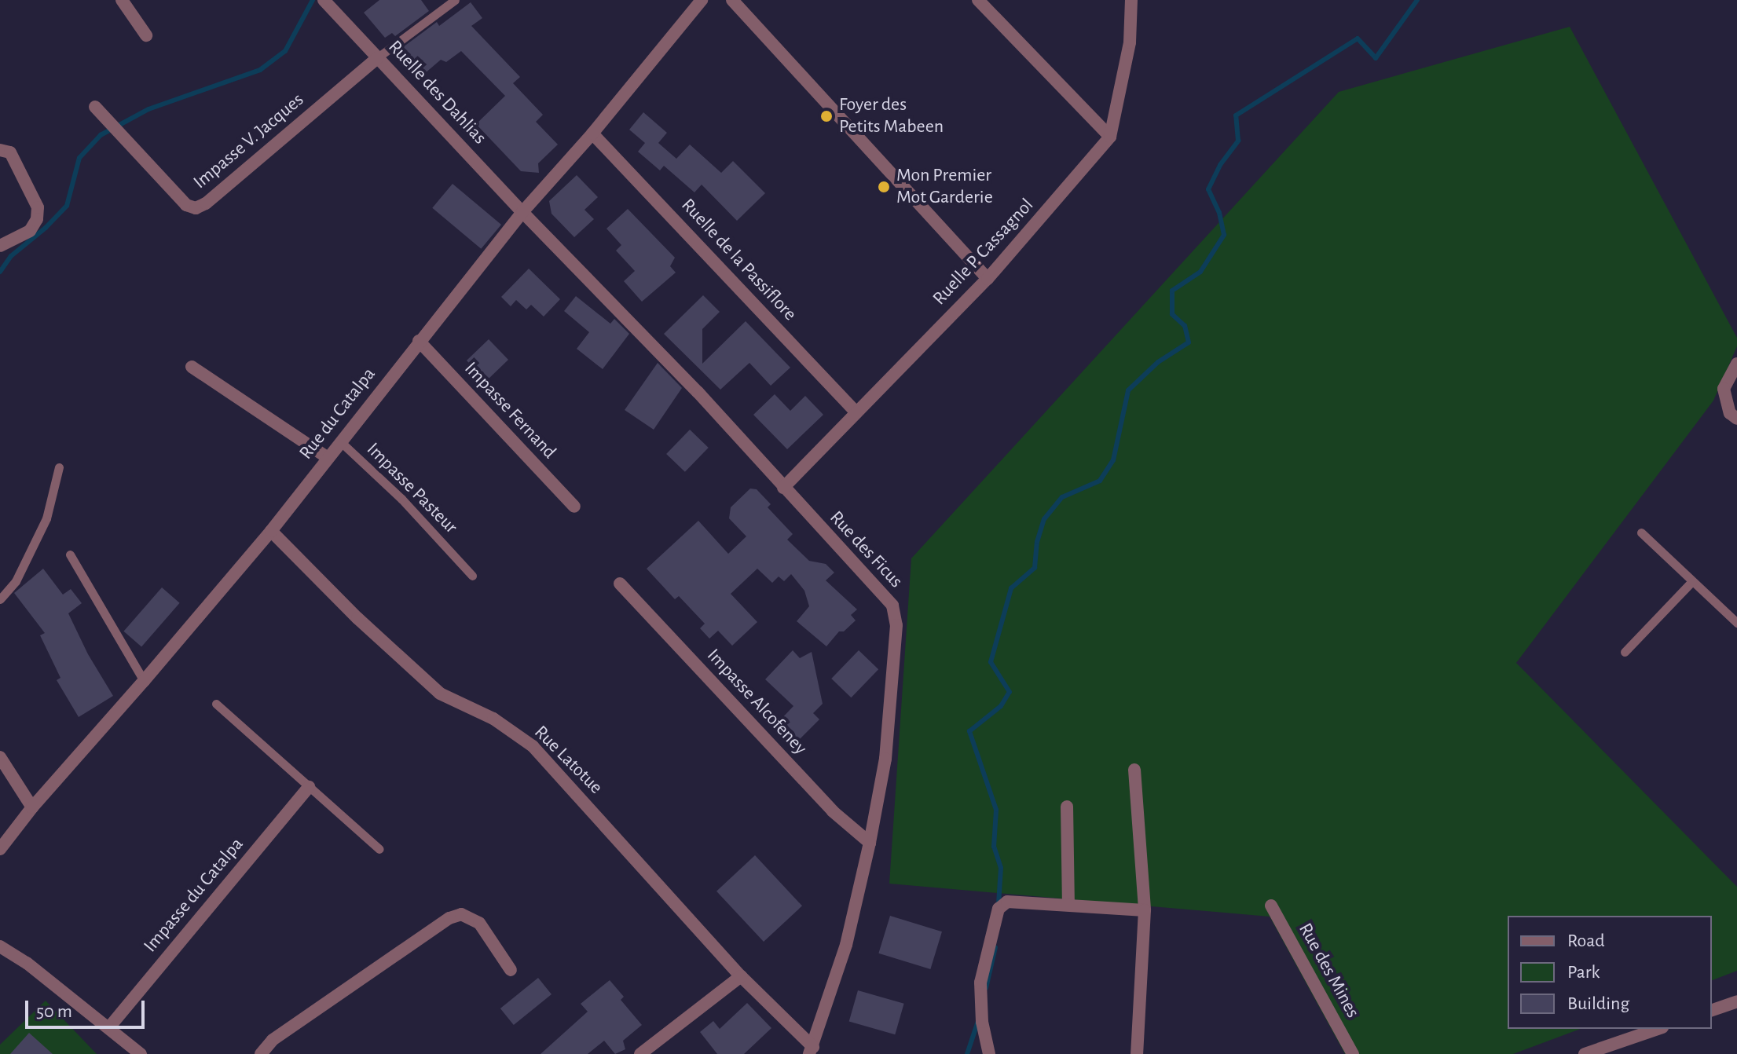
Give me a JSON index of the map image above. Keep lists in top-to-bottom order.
{
  "streets": {
    "street": [
      "Ruelle des Dahlias",
      "Impasse V. Jacques",
      "Ruelle P. Cassagnol",
      "Ruelle de la Passiflore",
      "Impasse Fernand",
      "Rue du Catalpa",
      "Rue des Ficus",
      "Impasse Alcofeney",
      "Rue Latotue",
      "Impasse du Catalpa",
      "Rue des Mines"
    ],
    "lane": ["Impasse Pasteur"]
  },
  "crossings": [
    ["Ruelle des Dahlias", "Impasse V. Jacques"],
    ["Ruelle des Dahlias", "Rue du Catalpa"],
    ["Ruelle des Dahlias", "Rue des Ficus"],
    ["Ruelle P. Cassagnol", "Ruelle de la Passiflore"],
    ["Ruelle P. Cassagnol", "Rue des Ficus"],
    ["Ruelle de la Passiflore", "Rue du Catalpa"],
    ["Impasse Fernand", "Rue du Catalpa"],
    ["Rue du Catalpa", "Impasse Pasteur"],
    ["Rue du Catalpa", "Rue des Ficus"],
    ["Rue du Catalpa", "Rue Latotue"],
    ["Rue des Ficus", "Impasse Alcofeney"],
    ["Rue des Ficus", "Rue Latotue"]
  ],
  "places": ["Foyer des Petits Mabeen", "Mon Premier Mot Garderie"],
  "legend": ["Road", "Park", "Building"],
  "scale_bar": "50 m"
}
